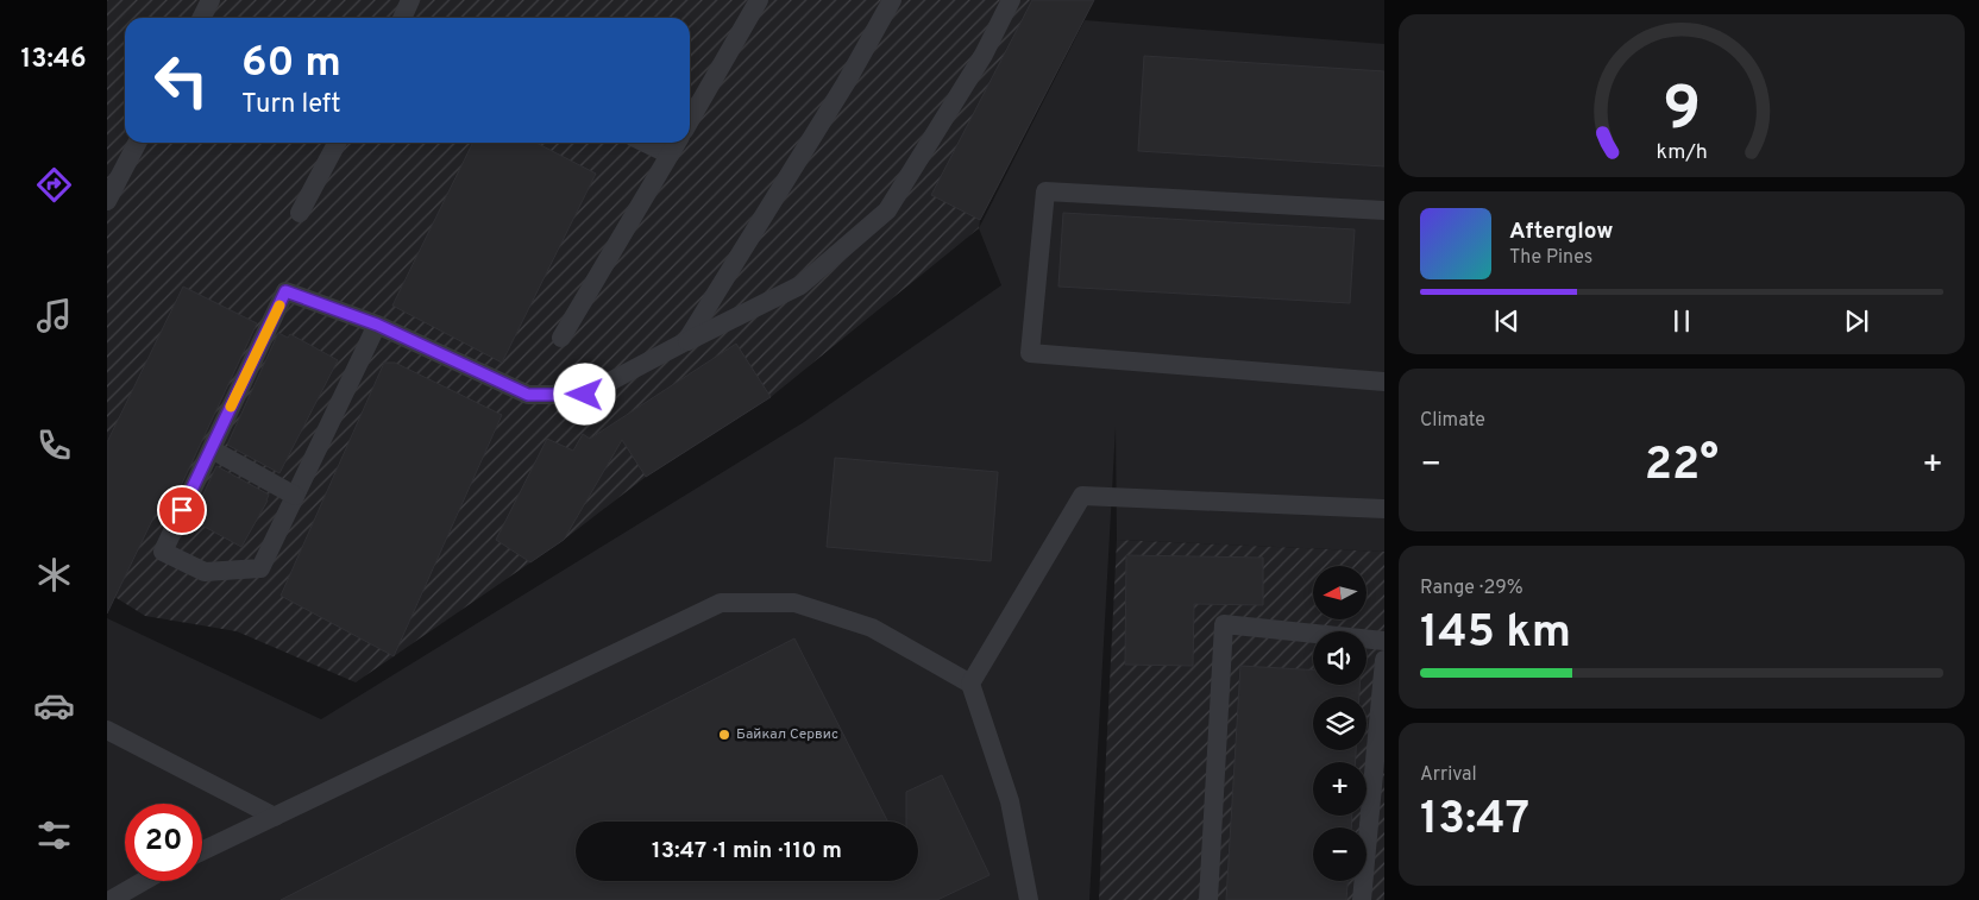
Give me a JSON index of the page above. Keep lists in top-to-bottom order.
{
  "places": ["Байкал Сервис"],
  "north": "left",
  "page": {
    "tabs": "13:46",
    "turn": ["60 m", "Turn left"],
    "song": ["Afterglow", "The Pines"],
    "tile": [
      "Climate",
      ["Range · 29%", "145 km"],
      ["Arrival", "13:47"]
    ],
    "heat": ["−", "22°", "+"],
    "map_buttons": ["+", "−"],
    "limit": "20",
    "trip": "13:47 · 1 min · 110 m",
    "gauge": ["9", "km/h"]
  }
}
